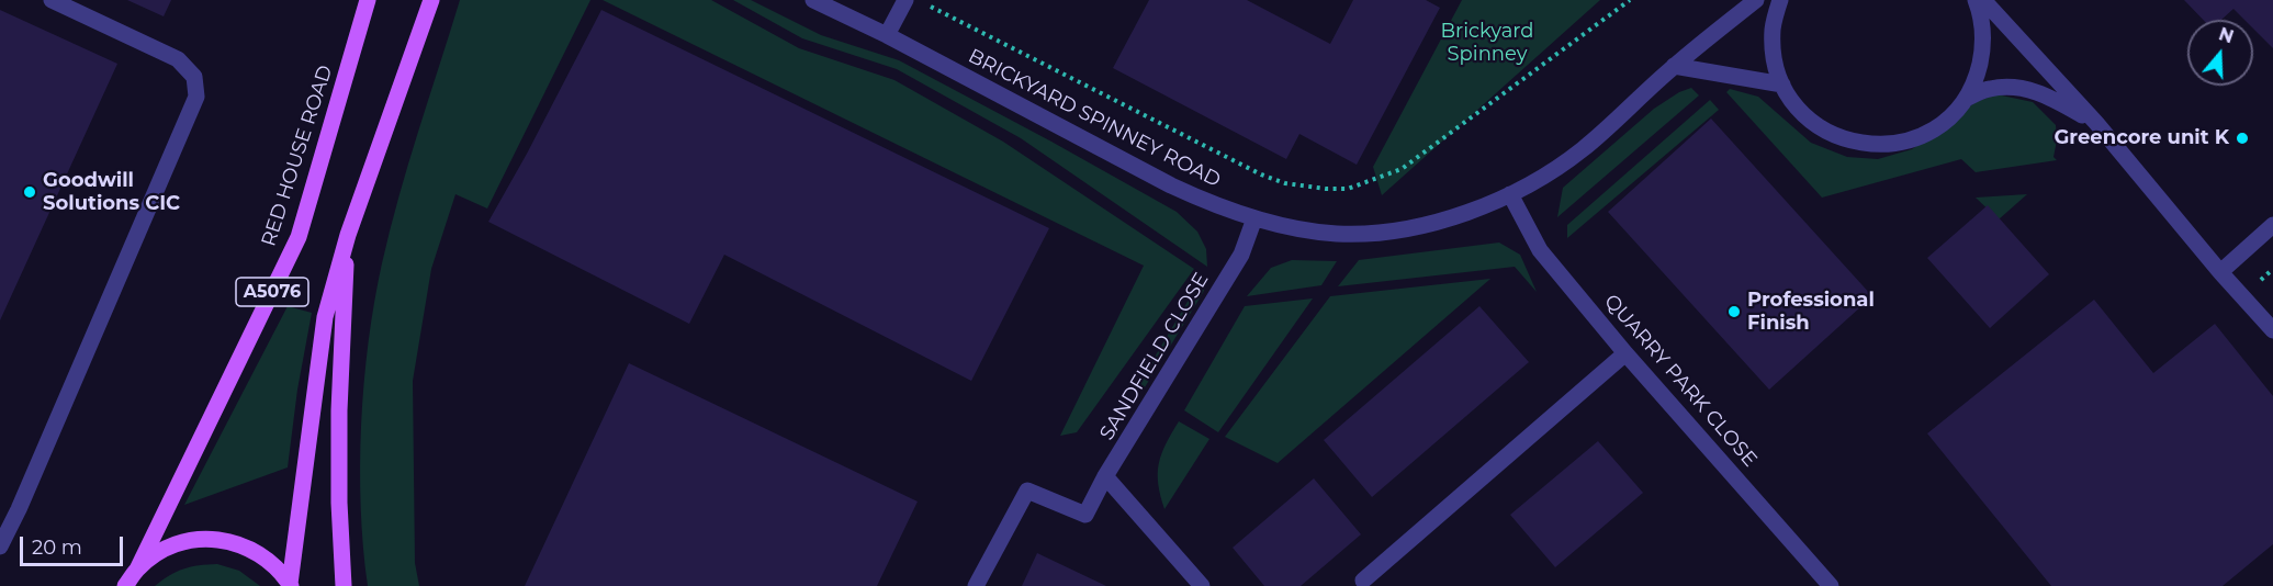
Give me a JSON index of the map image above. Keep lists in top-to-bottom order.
{
  "streets": {
    "main road": ["RED HOUSE ROAD", "A5076"],
    "street": ["BRICKYARD SPINNEY ROAD", "SANDFIELD CLOSE", "QUARRY PARK CLOSE"]
  },
  "crossings": [
    ["BRICKYARD SPINNEY ROAD", "SANDFIELD CLOSE"],
    ["BRICKYARD SPINNEY ROAD", "QUARRY PARK CLOSE"]
  ],
  "parks": ["Brickyard Spinney"],
  "places": ["Greencore unit K", "Goodwill Solutions CIC", "Professional Finish"],
  "scale_bar": "20 m",
  "north": "top"
}
